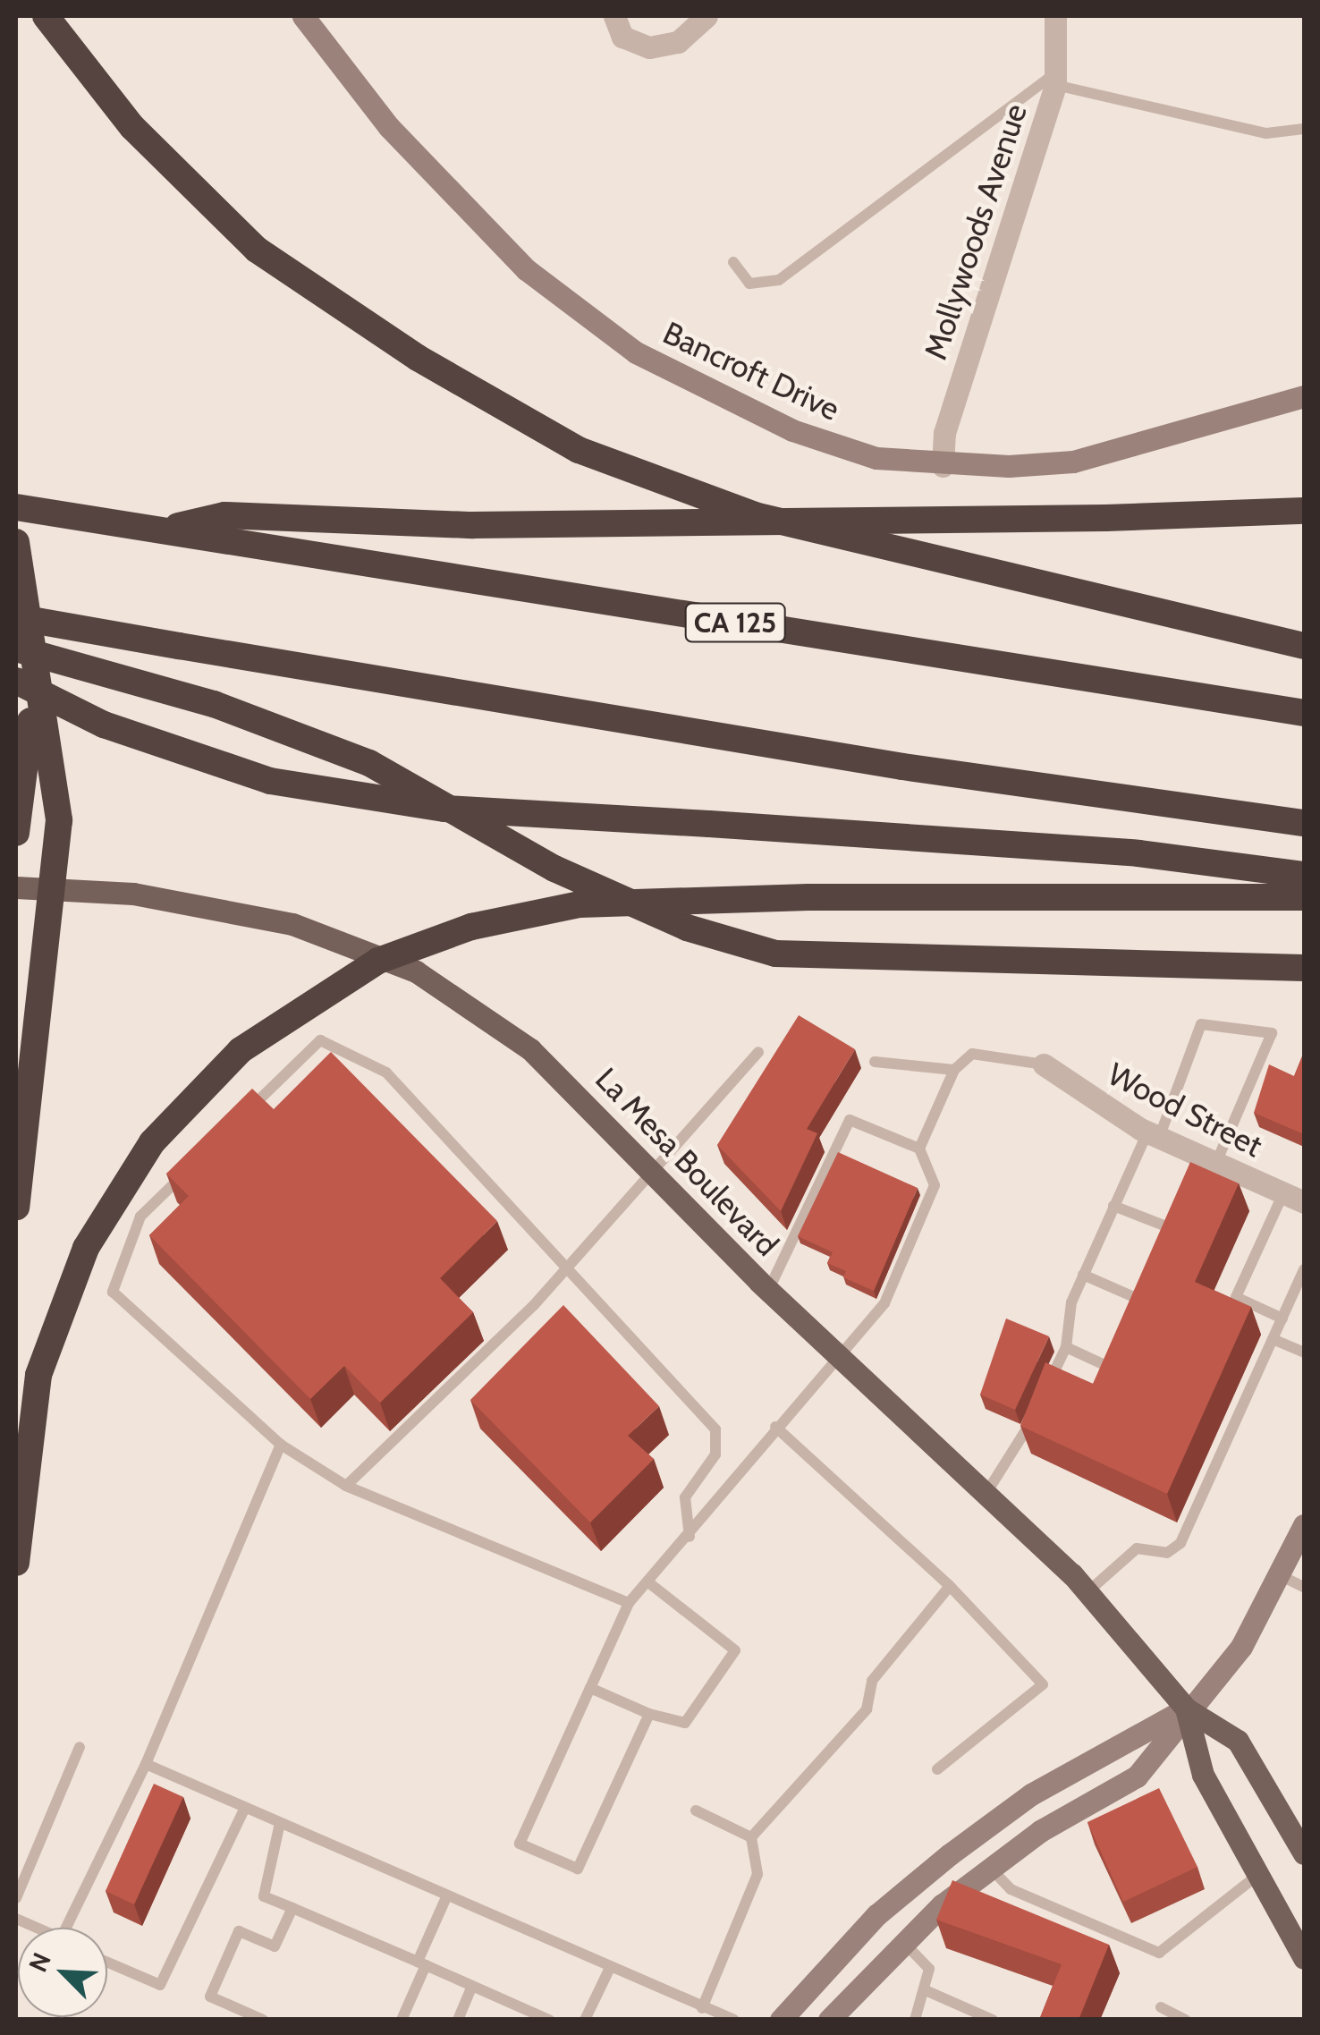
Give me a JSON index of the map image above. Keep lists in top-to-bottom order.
{
  "streets": {
    "highway": ["CA 125"],
    "main road": ["Bancroft Drive", "La Mesa Boulevard"],
    "street": ["Mollywoods Avenue", "Wood Street"]
  },
  "crossings": [
    ["Mollywoods Avenue", "Bancroft Drive"]
  ],
  "north": "top left"
}
